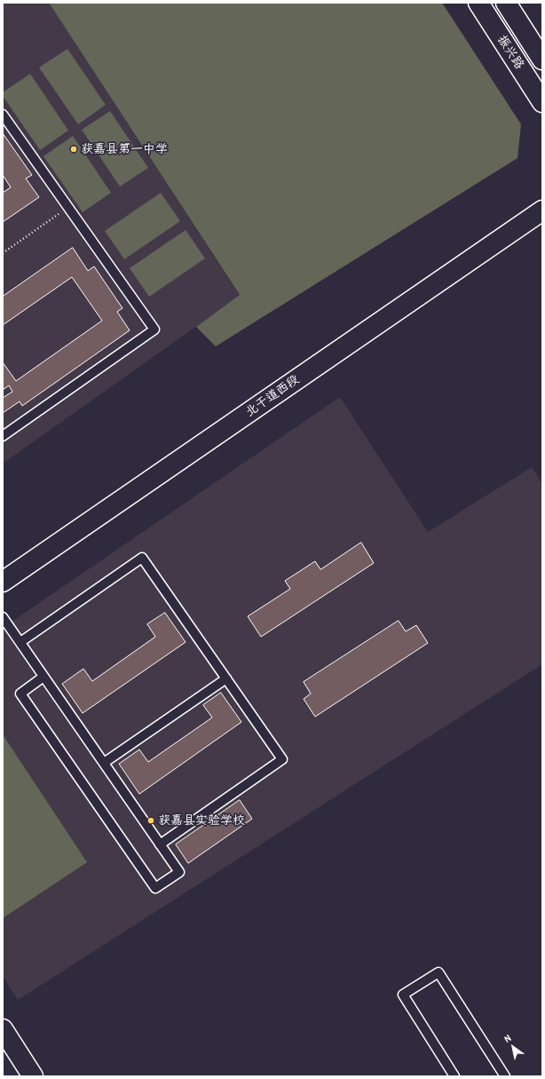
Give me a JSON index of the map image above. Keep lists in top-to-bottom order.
{
  "streets": {
    "street": ["振兴路", "北干道西段"]
  },
  "places": ["获嘉县第一中学", "获嘉县实验学校"],
  "north": "top left"
}
